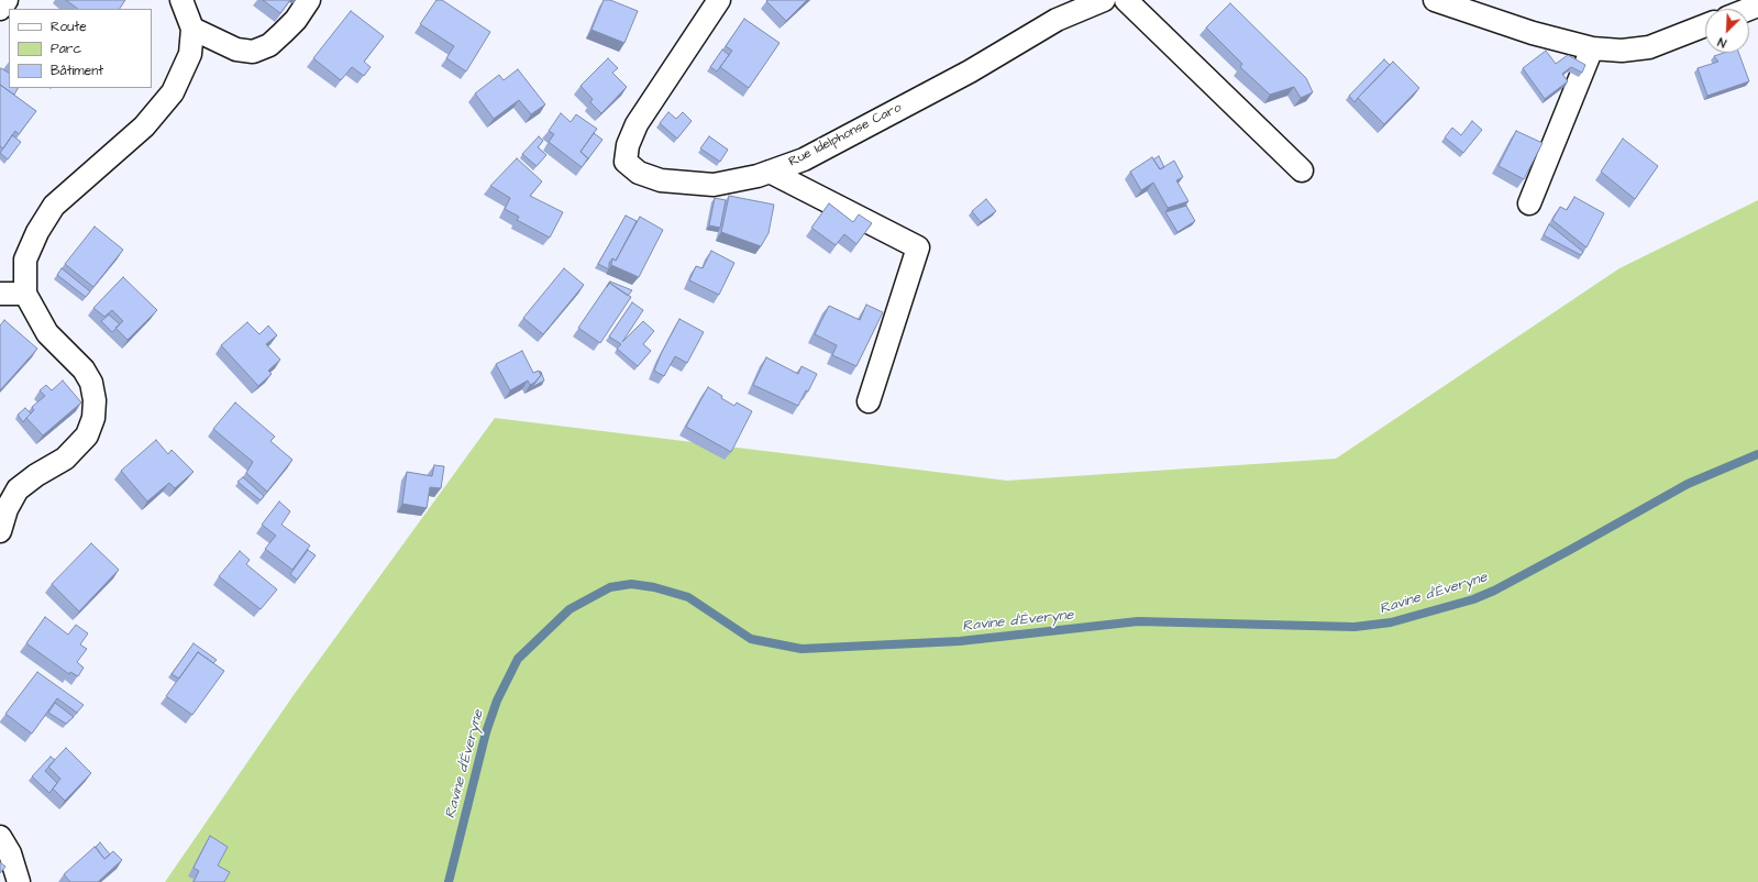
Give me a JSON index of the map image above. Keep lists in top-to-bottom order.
{
  "streets": {
    "street": ["Rue Idelphonse Caro"]
  },
  "water": ["Ravine d'Éveryne"],
  "legend": ["Route", "Parc", "Bâtiment"],
  "north": "bottom left"
}
